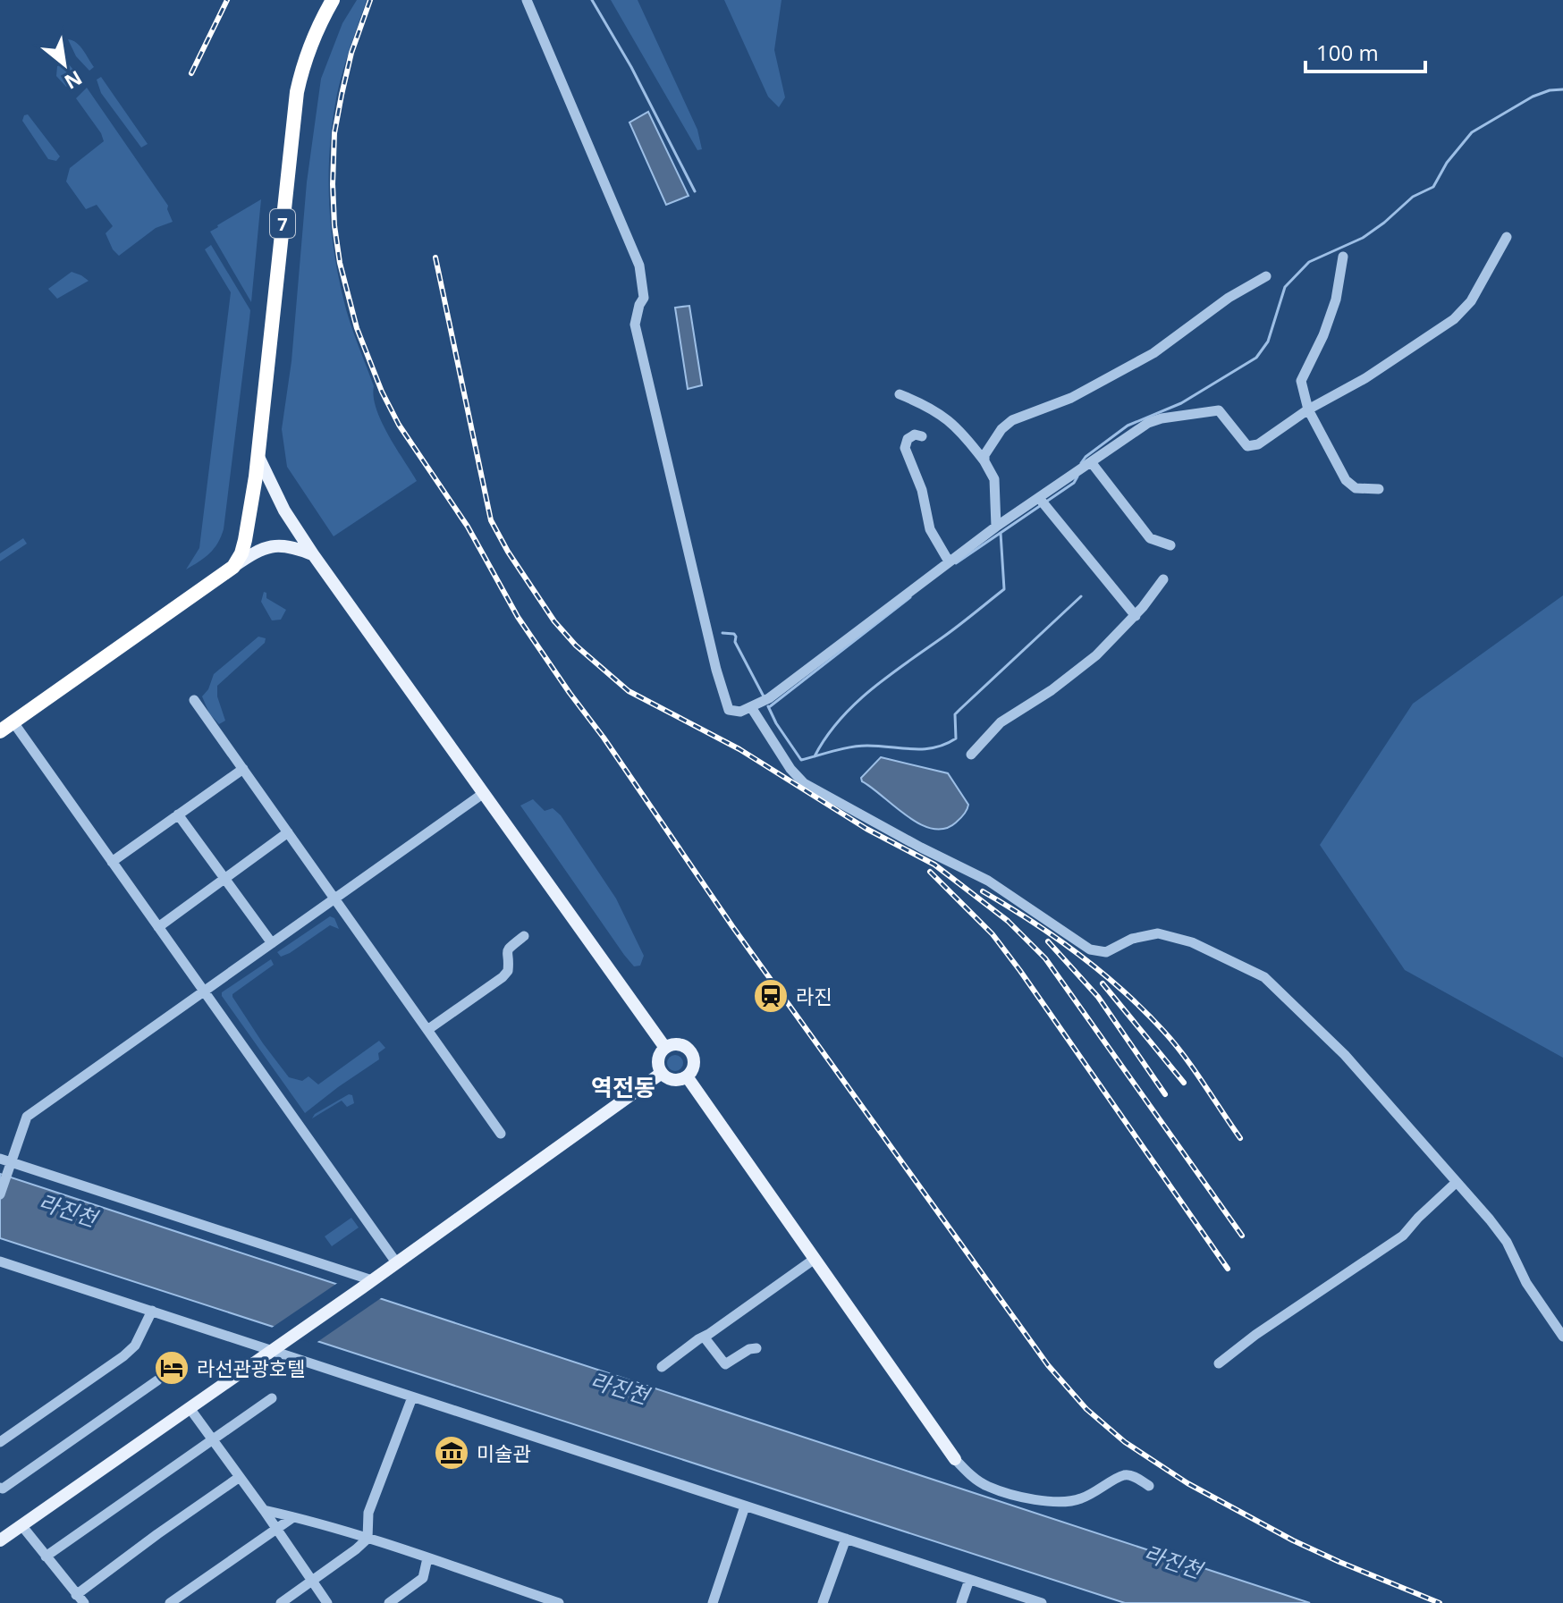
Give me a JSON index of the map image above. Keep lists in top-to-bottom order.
{
  "streets": {
    "highway": ["7"]
  },
  "districts": ["역전동"],
  "water": ["라진천"],
  "places": {
    "station": ["라진"],
    "hotel": ["라선관광호텔"],
    "museum": ["미술관"]
  },
  "scale_bar": "100 m",
  "north": "bottom right"
}
